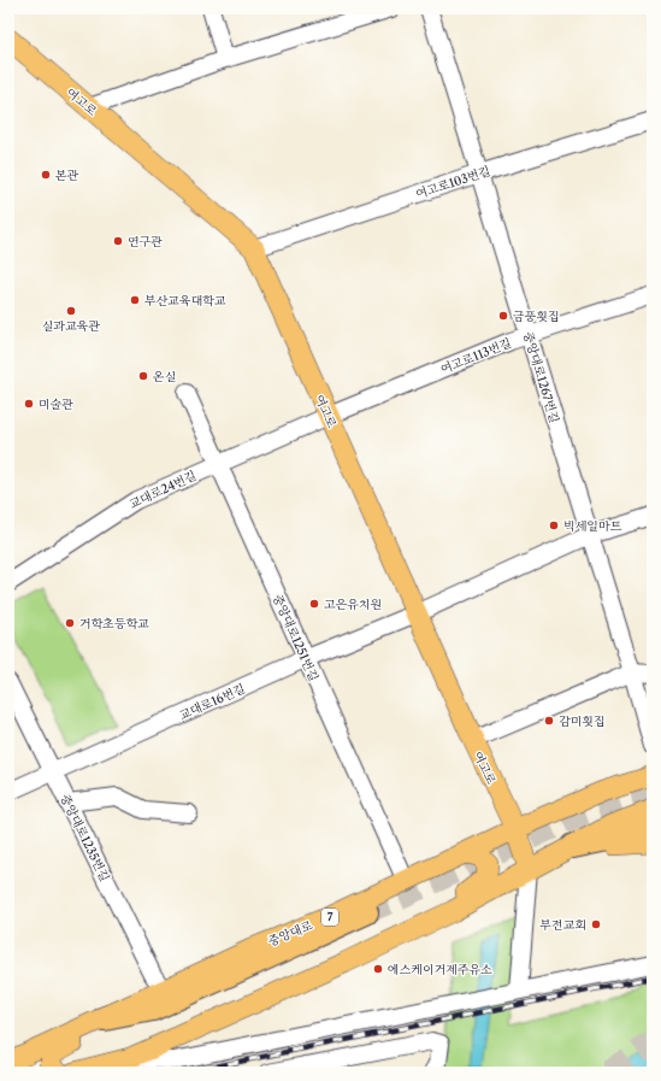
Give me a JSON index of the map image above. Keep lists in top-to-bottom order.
{
  "streets": {
    "main road": ["여고로", "7", "중앙대로"],
    "street": [
      "여고로103번길",
      "여고로113번길",
      "중앙대로1267번길",
      "교대로24번길",
      "중앙대로1251번길",
      "교대로16번길",
      "중앙대로1235번길"
    ]
  },
  "crossings": [
    ["여고로", "여고로103번길"],
    ["여고로", "여고로113번길"],
    ["여고로", "교대로24번길"],
    ["여고로", "교대로16번길"],
    ["여고로", "중앙대로"],
    ["여고로103번길", "중앙대로1267번길"],
    ["여고로113번길", "중앙대로1267번길"],
    ["여고로113번길", "교대로24번길"],
    ["중앙대로1267번길", "교대로16번길"],
    ["교대로24번길", "중앙대로1251번길"],
    ["중앙대로1251번길", "교대로16번길"],
    ["중앙대로1251번길", "중앙대로"],
    ["교대로16번길", "중앙대로1235번길"],
    ["중앙대로1235번길", "중앙대로"]
  ],
  "places": [
    "본관",
    "연구관",
    "부산교육대학교",
    "실과교육관",
    "금풍횟집",
    "온실",
    "미술관",
    "빅세일마트",
    "고은유치원",
    "거학초등학교",
    "감미횟집",
    "부전교회",
    "에스케이거제주유소"
  ]
}
